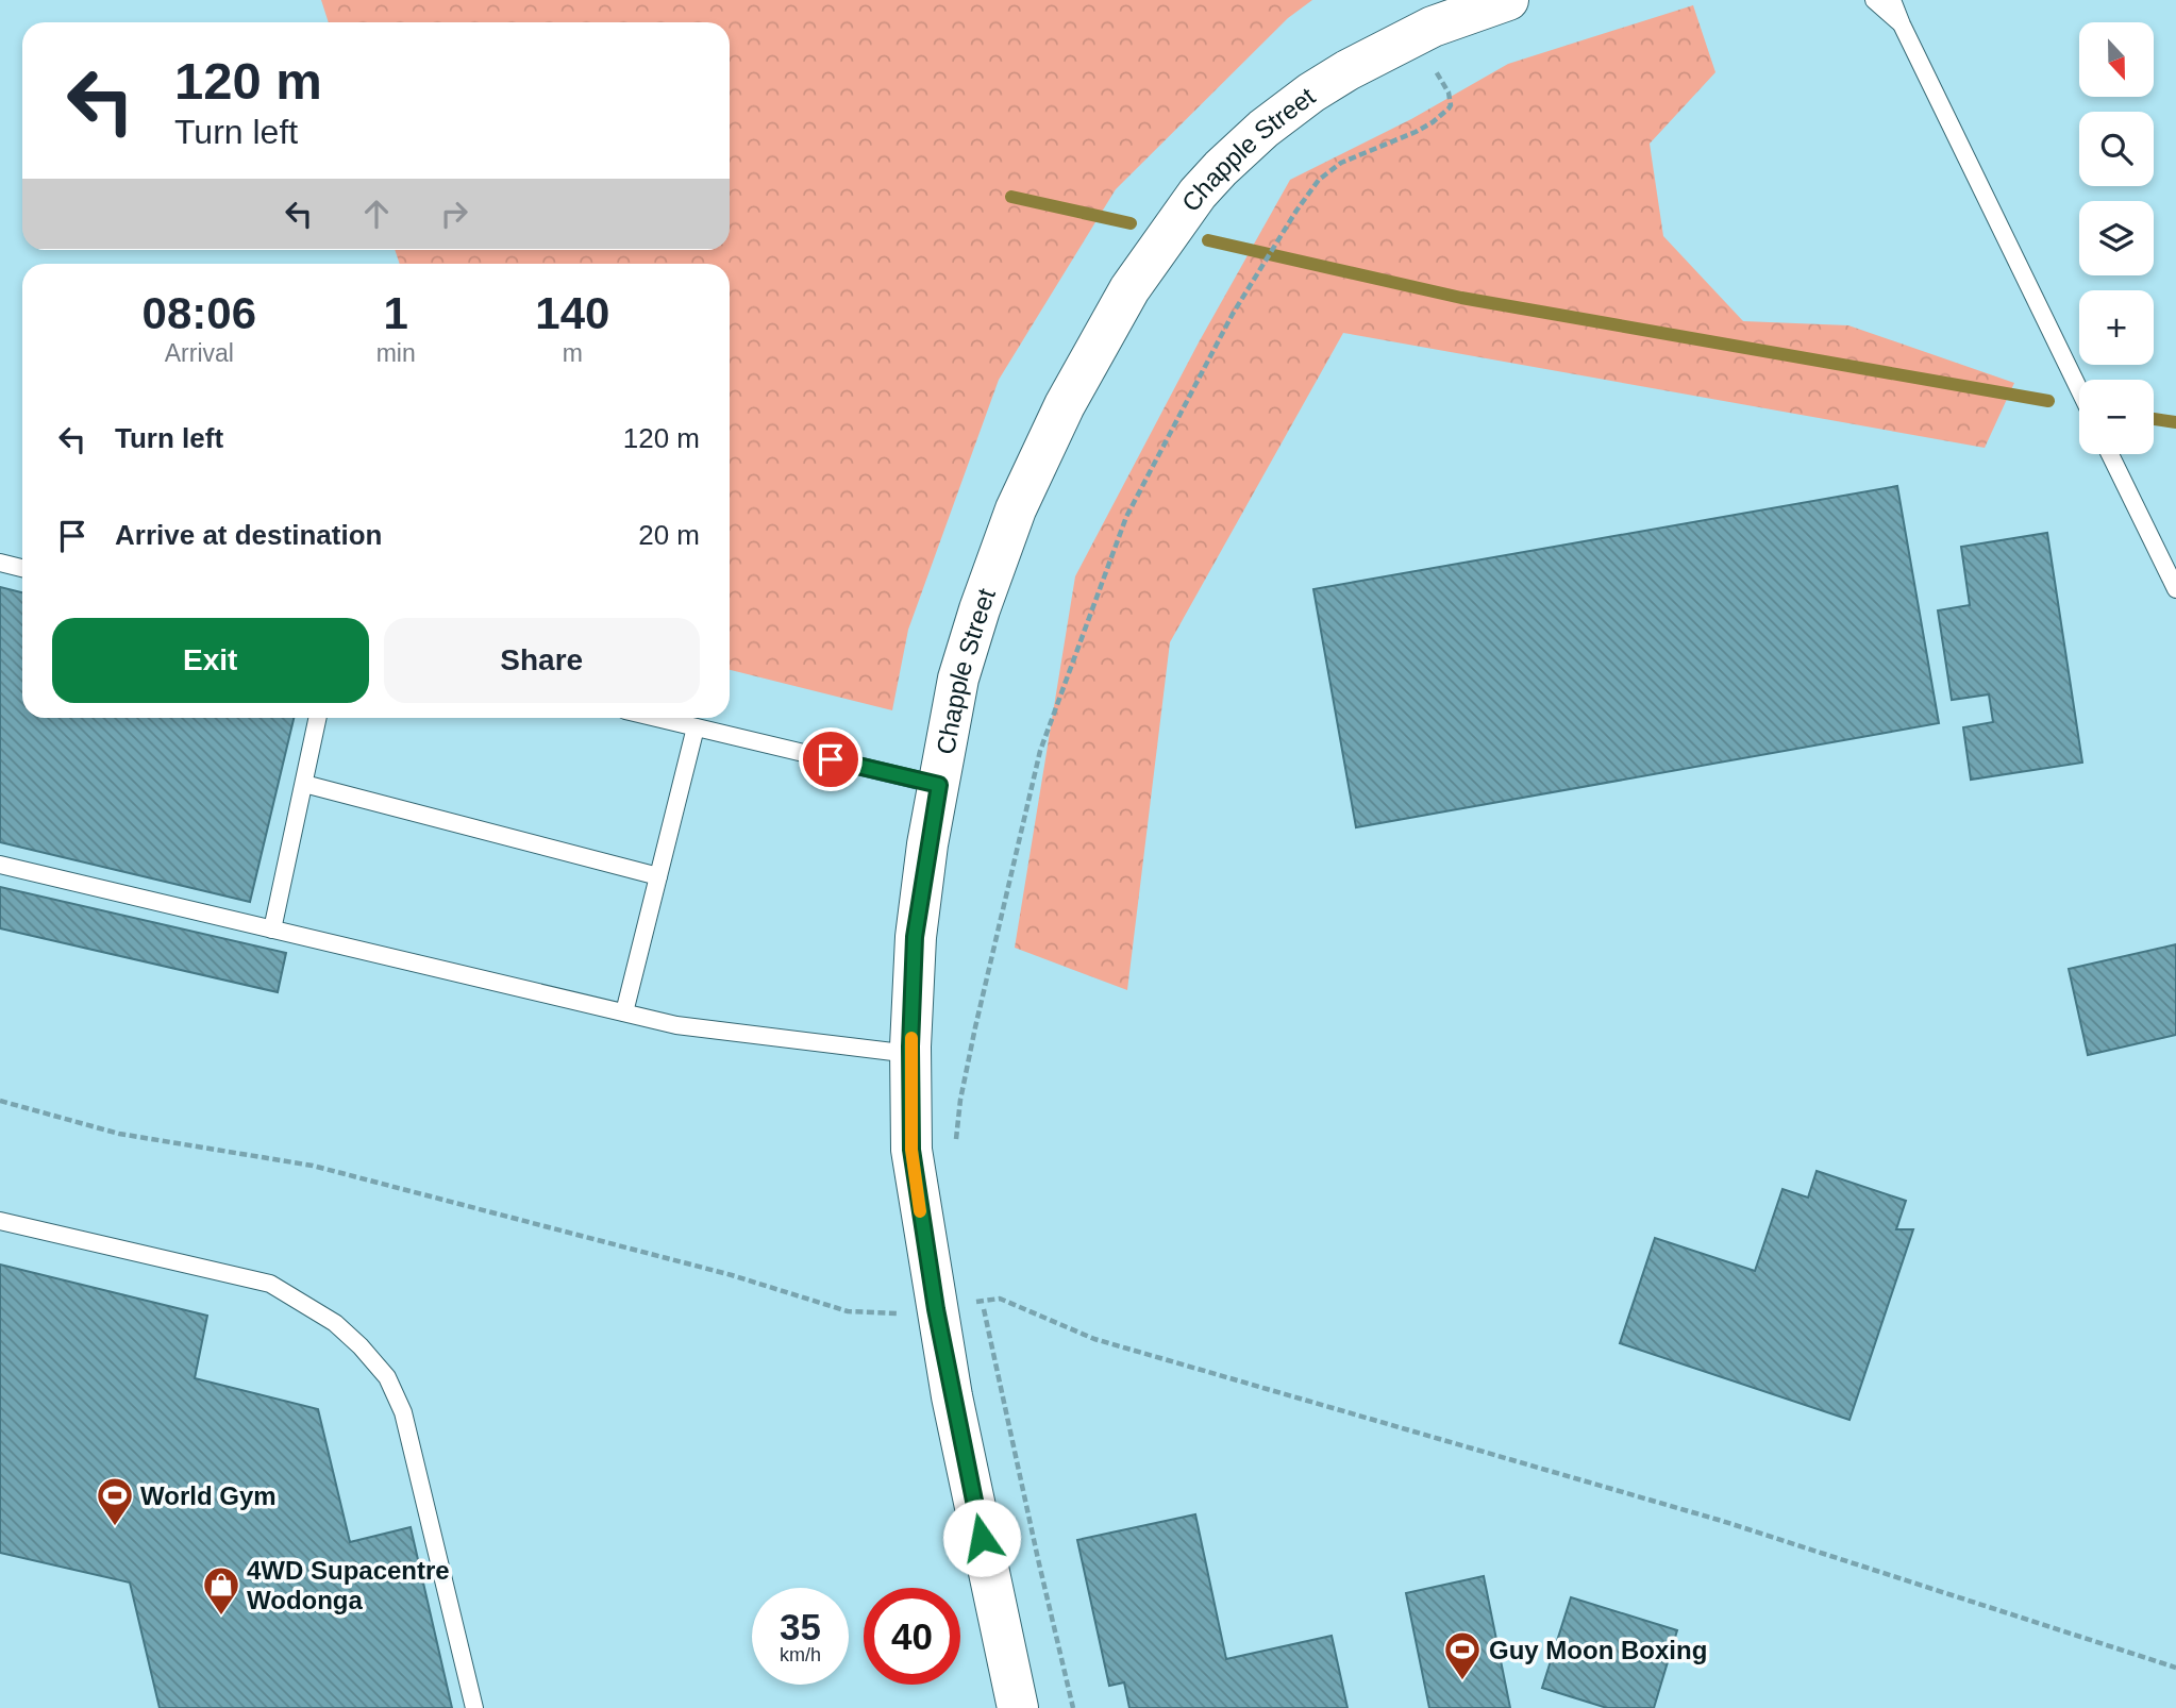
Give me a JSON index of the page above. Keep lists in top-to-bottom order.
{
  "streets": {
    "street": ["Chapple Street"]
  },
  "places": {
    "sports": ["World Gym", "Guy Moon Boxing"],
    "shop": ["4WD Supacentre Wodonga"]
  },
  "north": "bottom",
  "page": {
    "map_buttons": ["+", "−"],
    "turn": ["120 m", "Turn left"],
    "eta": [
      "08:06",
      "Arrival",
      "1",
      "min",
      "140",
      "m"
    ],
    "list": [
      {
        "name": "Turn left",
        "value": "120 m"
      },
      {
        "name": "Arrive at destination",
        "value": "20 m"
      }
    ],
    "buttons": ["Exit", "Share"],
    "speed": "35 km/h",
    "limit": "40"
  }
}
